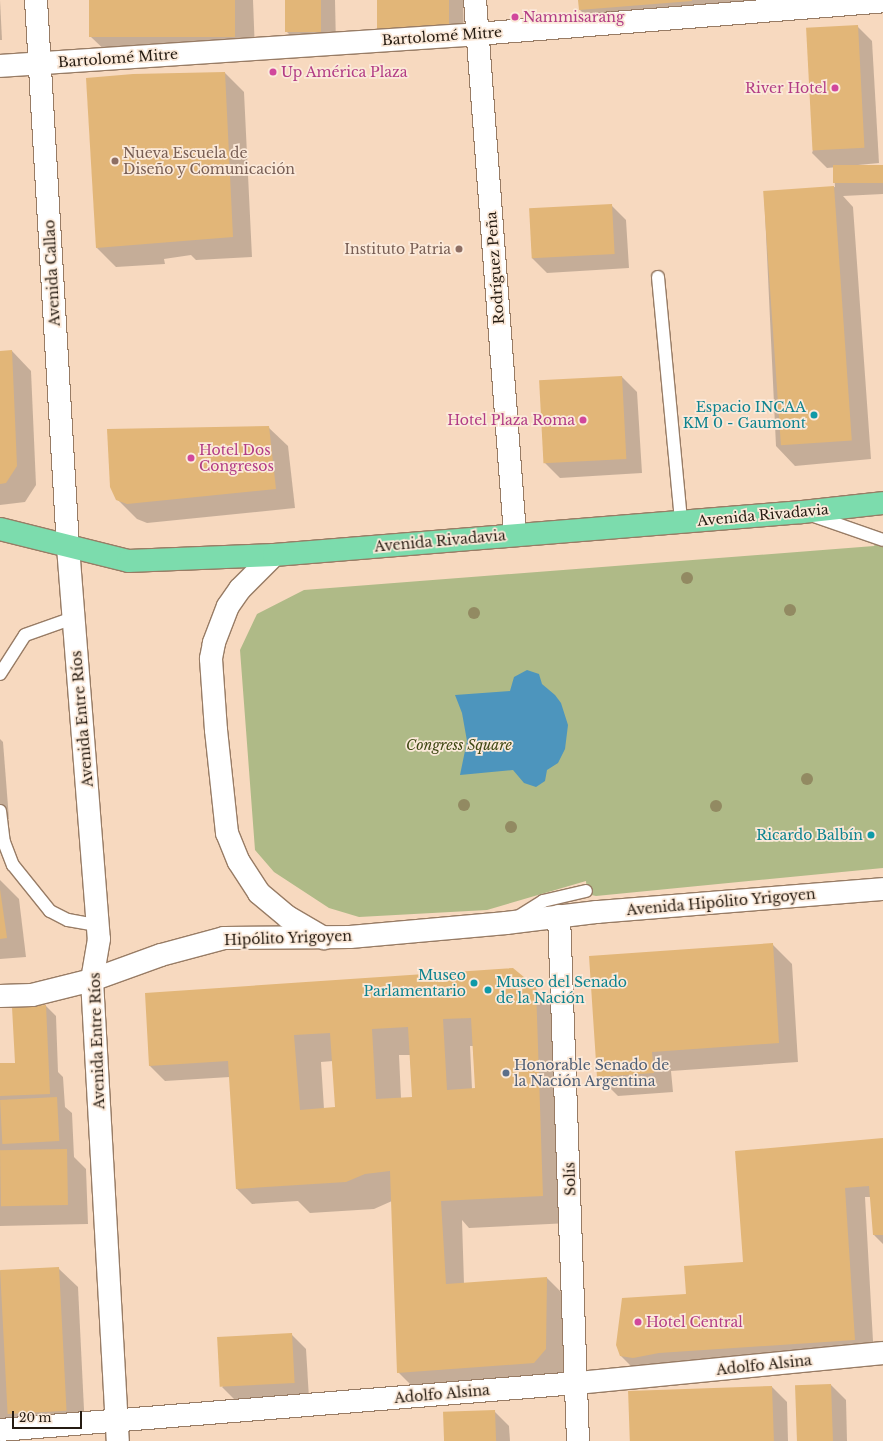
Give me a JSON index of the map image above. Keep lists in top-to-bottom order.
{
  "streets": {
    "main road": ["Avenida Rivadavia"],
    "street": [
      "Bartolomé Mitre",
      "Rodríguez Peña",
      "Avenida Callao",
      "Avenida Entre Ríos",
      "Avenida Hipólito Yrigoyen",
      "Hipólito Yrigoyen",
      "Solís",
      "Adolfo Alsina"
    ]
  },
  "crossings": [
    ["Bartolomé Mitre", "Rodríguez Peña"],
    ["Bartolomé Mitre", "Avenida Callao"],
    ["Rodríguez Peña", "Avenida Rivadavia"],
    ["Avenida Callao", "Avenida Rivadavia"],
    ["Avenida Callao", "Avenida Entre Ríos"],
    ["Avenida Rivadavia", "Avenida Entre Ríos"],
    ["Avenida Entre Ríos", "Hipólito Yrigoyen"],
    ["Avenida Entre Ríos", "Adolfo Alsina"],
    ["Avenida Hipólito Yrigoyen", "Hipólito Yrigoyen"],
    ["Avenida Hipólito Yrigoyen", "Solís"],
    ["Hipólito Yrigoyen", "Solís"],
    ["Solís", "Adolfo Alsina"]
  ],
  "parks": ["Congress Square"],
  "places": [
    "Nammisarang",
    "Up América Plaza",
    "River Hotel",
    "Nueva Escuela de Diseño y Comunicación",
    "Instituto Patria",
    "Espacio INCAA KM 0 - Gaumont",
    "Hotel Plaza Roma",
    "Hotel Dos Congresos",
    "Ricardo Balbín",
    "Museo Parlamentario",
    "Museo del Senado de la Nación",
    "Honorable Senado de la Nación Argentina",
    "Hotel Central"
  ],
  "scale_bar": "20 m"
}
